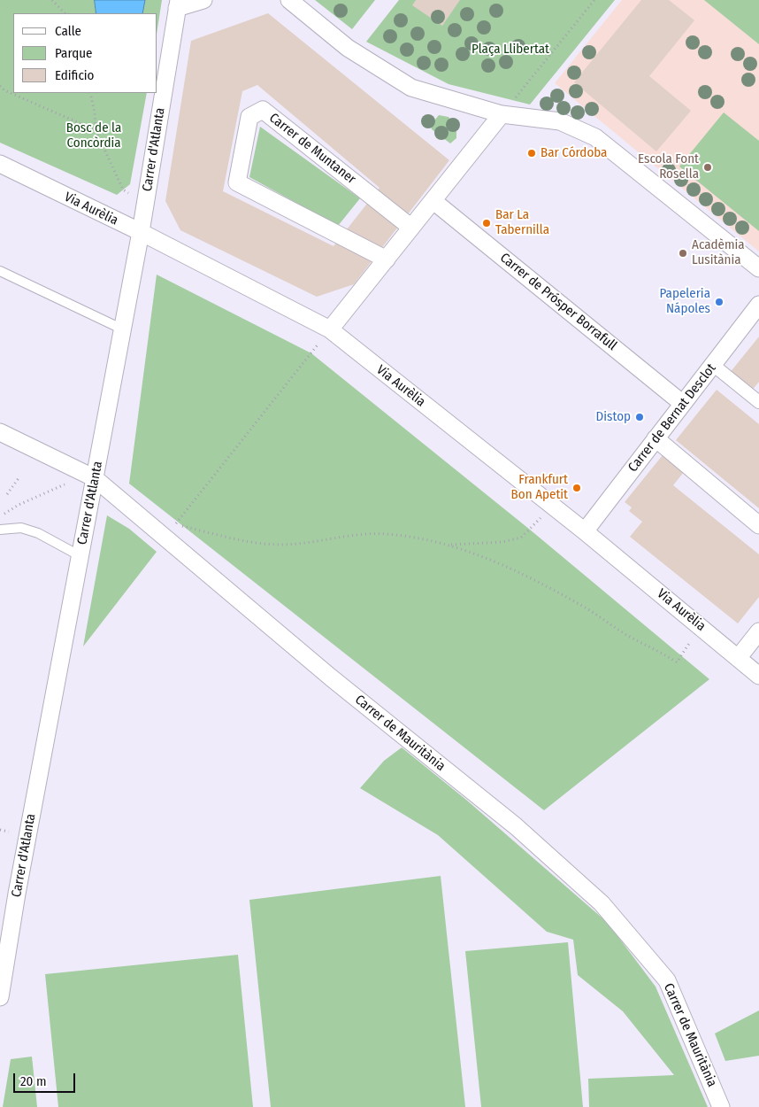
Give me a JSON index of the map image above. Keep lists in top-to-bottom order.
{
  "streets": {
    "street": [
      "Carrer de Muntaner",
      "Carrer d'Atlanta",
      "Via Aurèlia",
      "Carrer de Prósper Borrafull",
      "Carrer de Bernat Desclot",
      "Carrer de Mauritània"
    ]
  },
  "crossings": [
    ["Carrer d'Atlanta", "Via Aurèlia"],
    ["Carrer d'Atlanta", "Carrer de Mauritània"],
    ["Via Aurèlia", "Carrer de Bernat Desclot"],
    ["Carrer de Prósper Borrafull", "Carrer de Bernat Desclot"]
  ],
  "parks": ["Plaça Llibertat", "Bosc de la Concòrdia"],
  "places": [
    "Bar Córdoba",
    "Escola Font Rosella",
    "Bar La Tabernilla",
    "Acadèmia Lusitània",
    "Papeleria Nápoles",
    "Distop",
    "Frankfurt Bon Apetit"
  ],
  "legend": ["Calle", "Parque", "Edificio"],
  "scale_bar": "20 m"
}
